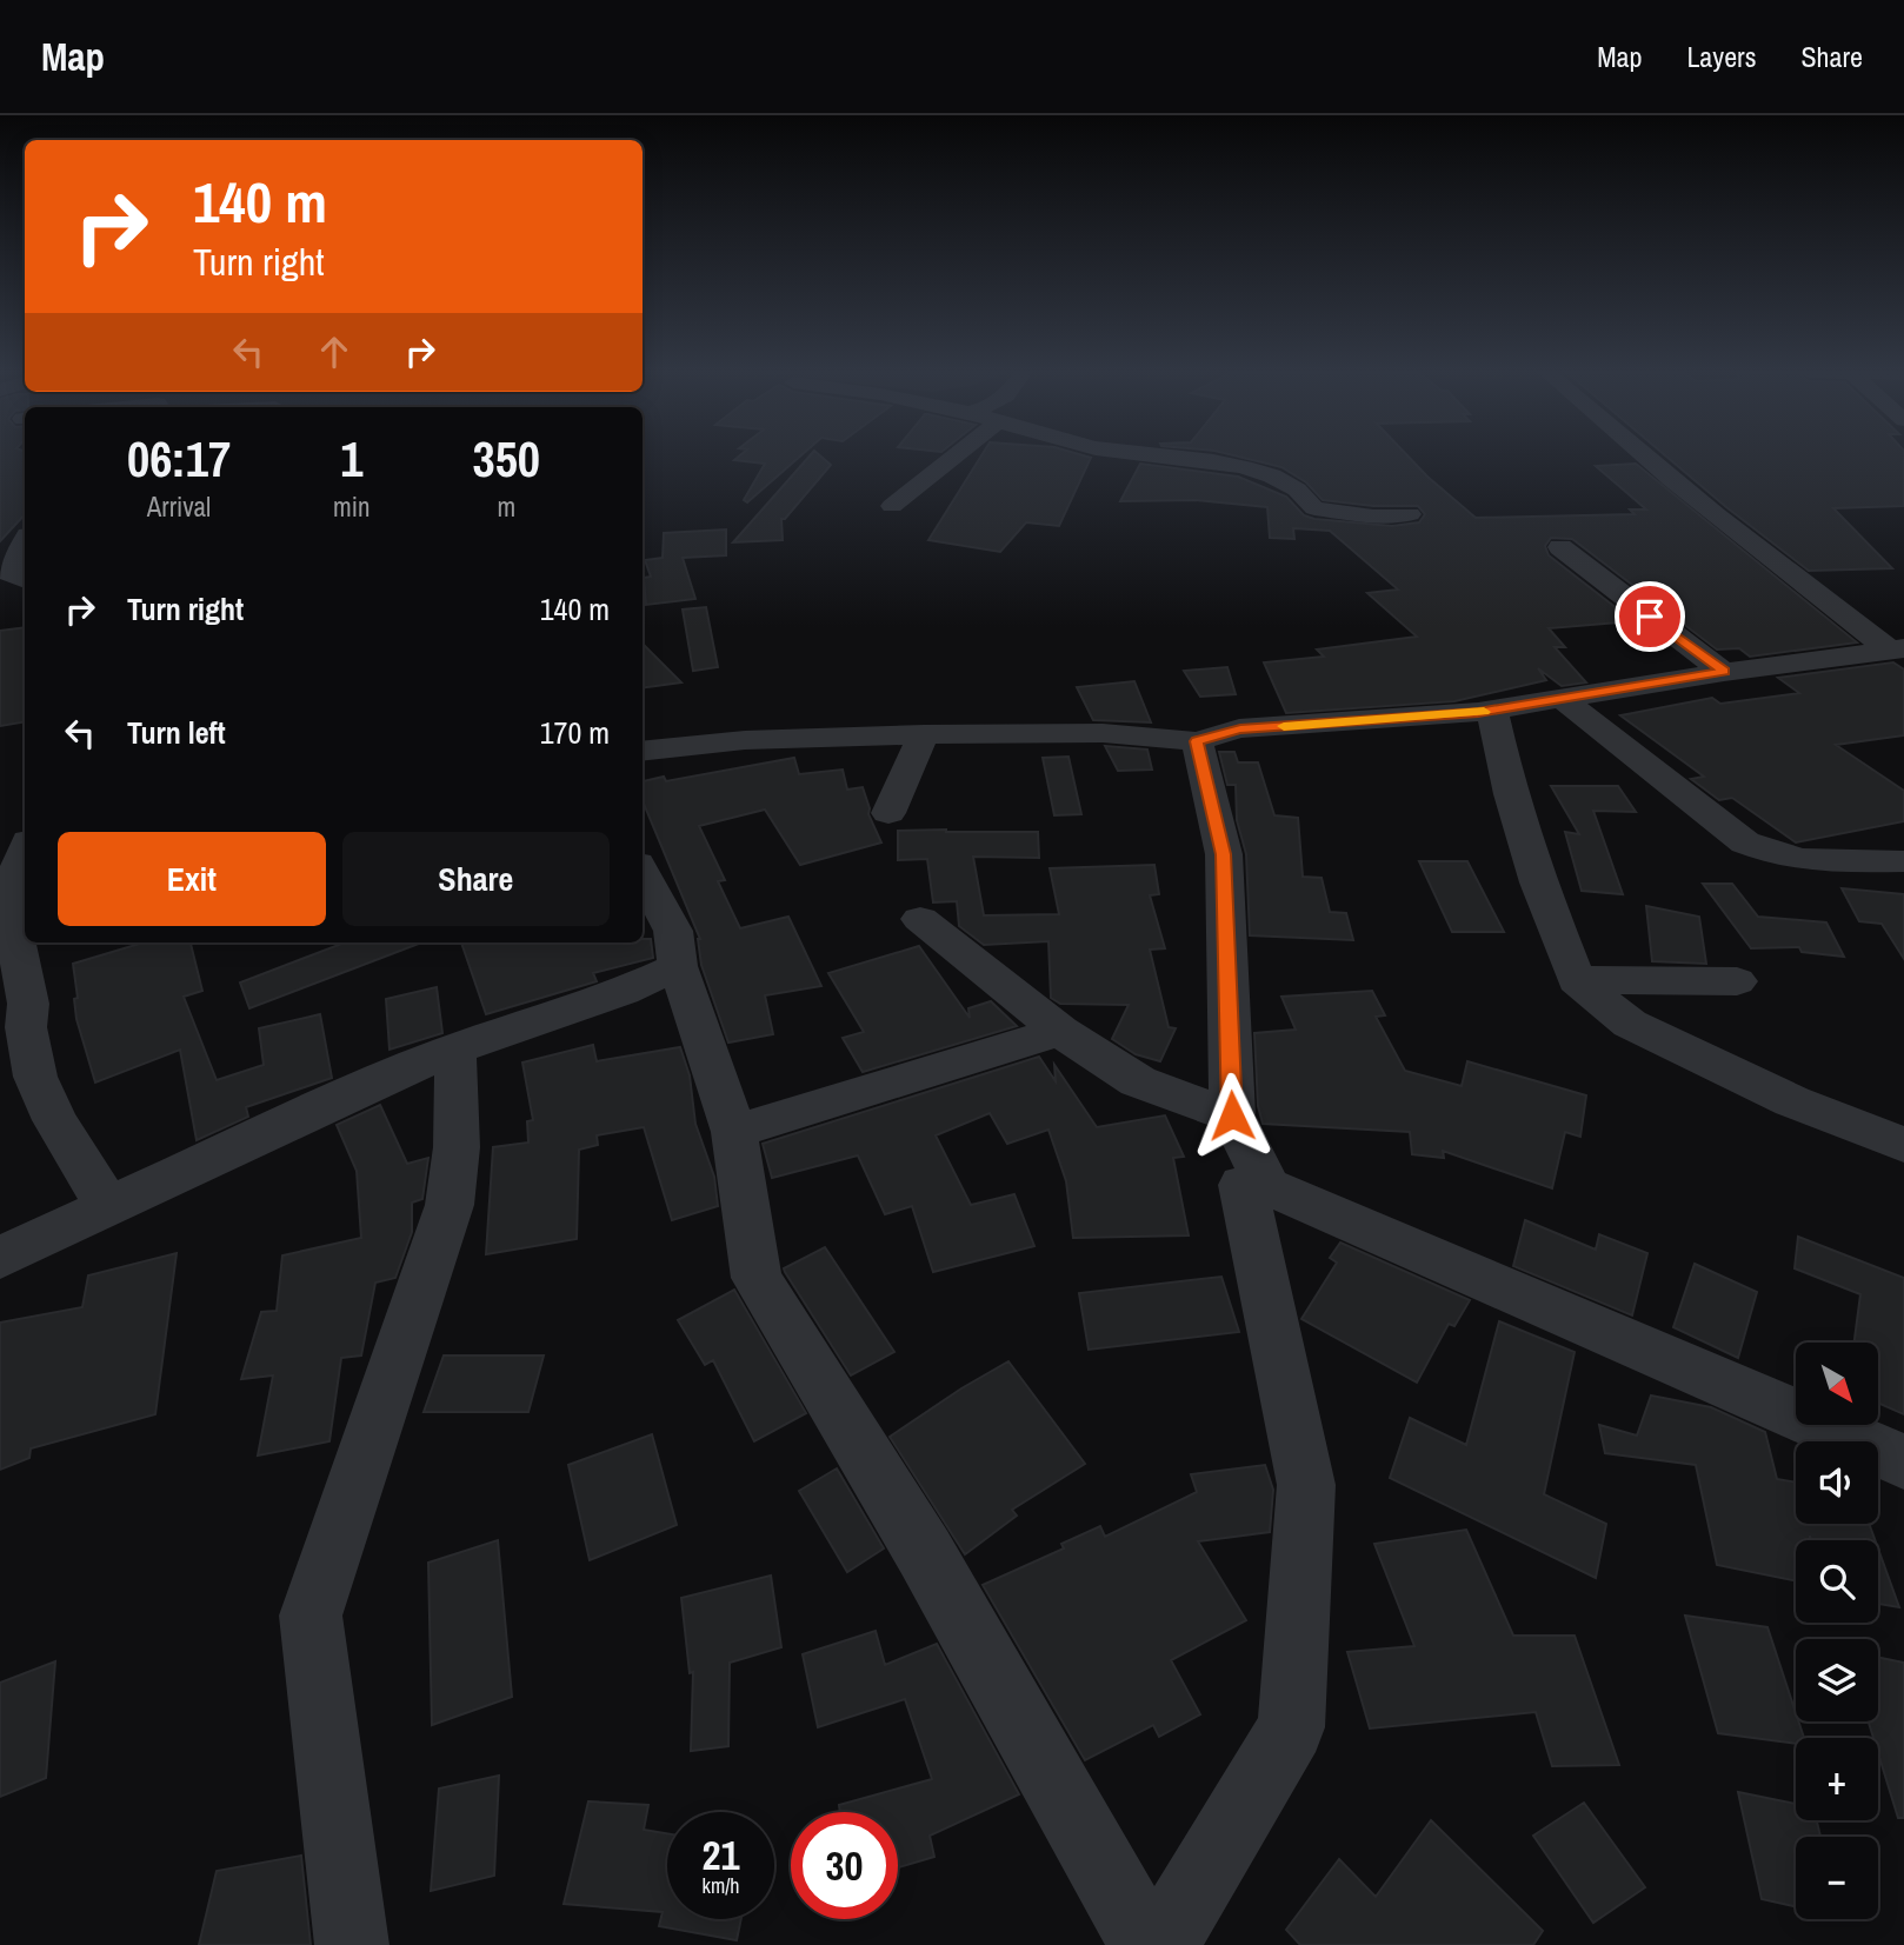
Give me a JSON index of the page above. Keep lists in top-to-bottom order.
{
  "north": "bottom right",
  "page": {
    "header": "Map",
    "nav": ["Map", "Layers", "Share"],
    "turn": ["140 m", "Turn right"],
    "eta": [
      "06:17",
      "Arrival",
      "1",
      "min",
      "350",
      "m"
    ],
    "list": [
      {
        "name": "Turn right",
        "value": "140 m"
      },
      {
        "name": "Turn left",
        "value": "170 m"
      }
    ],
    "buttons": ["Exit", "Share"],
    "map_buttons": ["+", "−"],
    "speed": "21 km/h",
    "limit": "30"
  }
}
